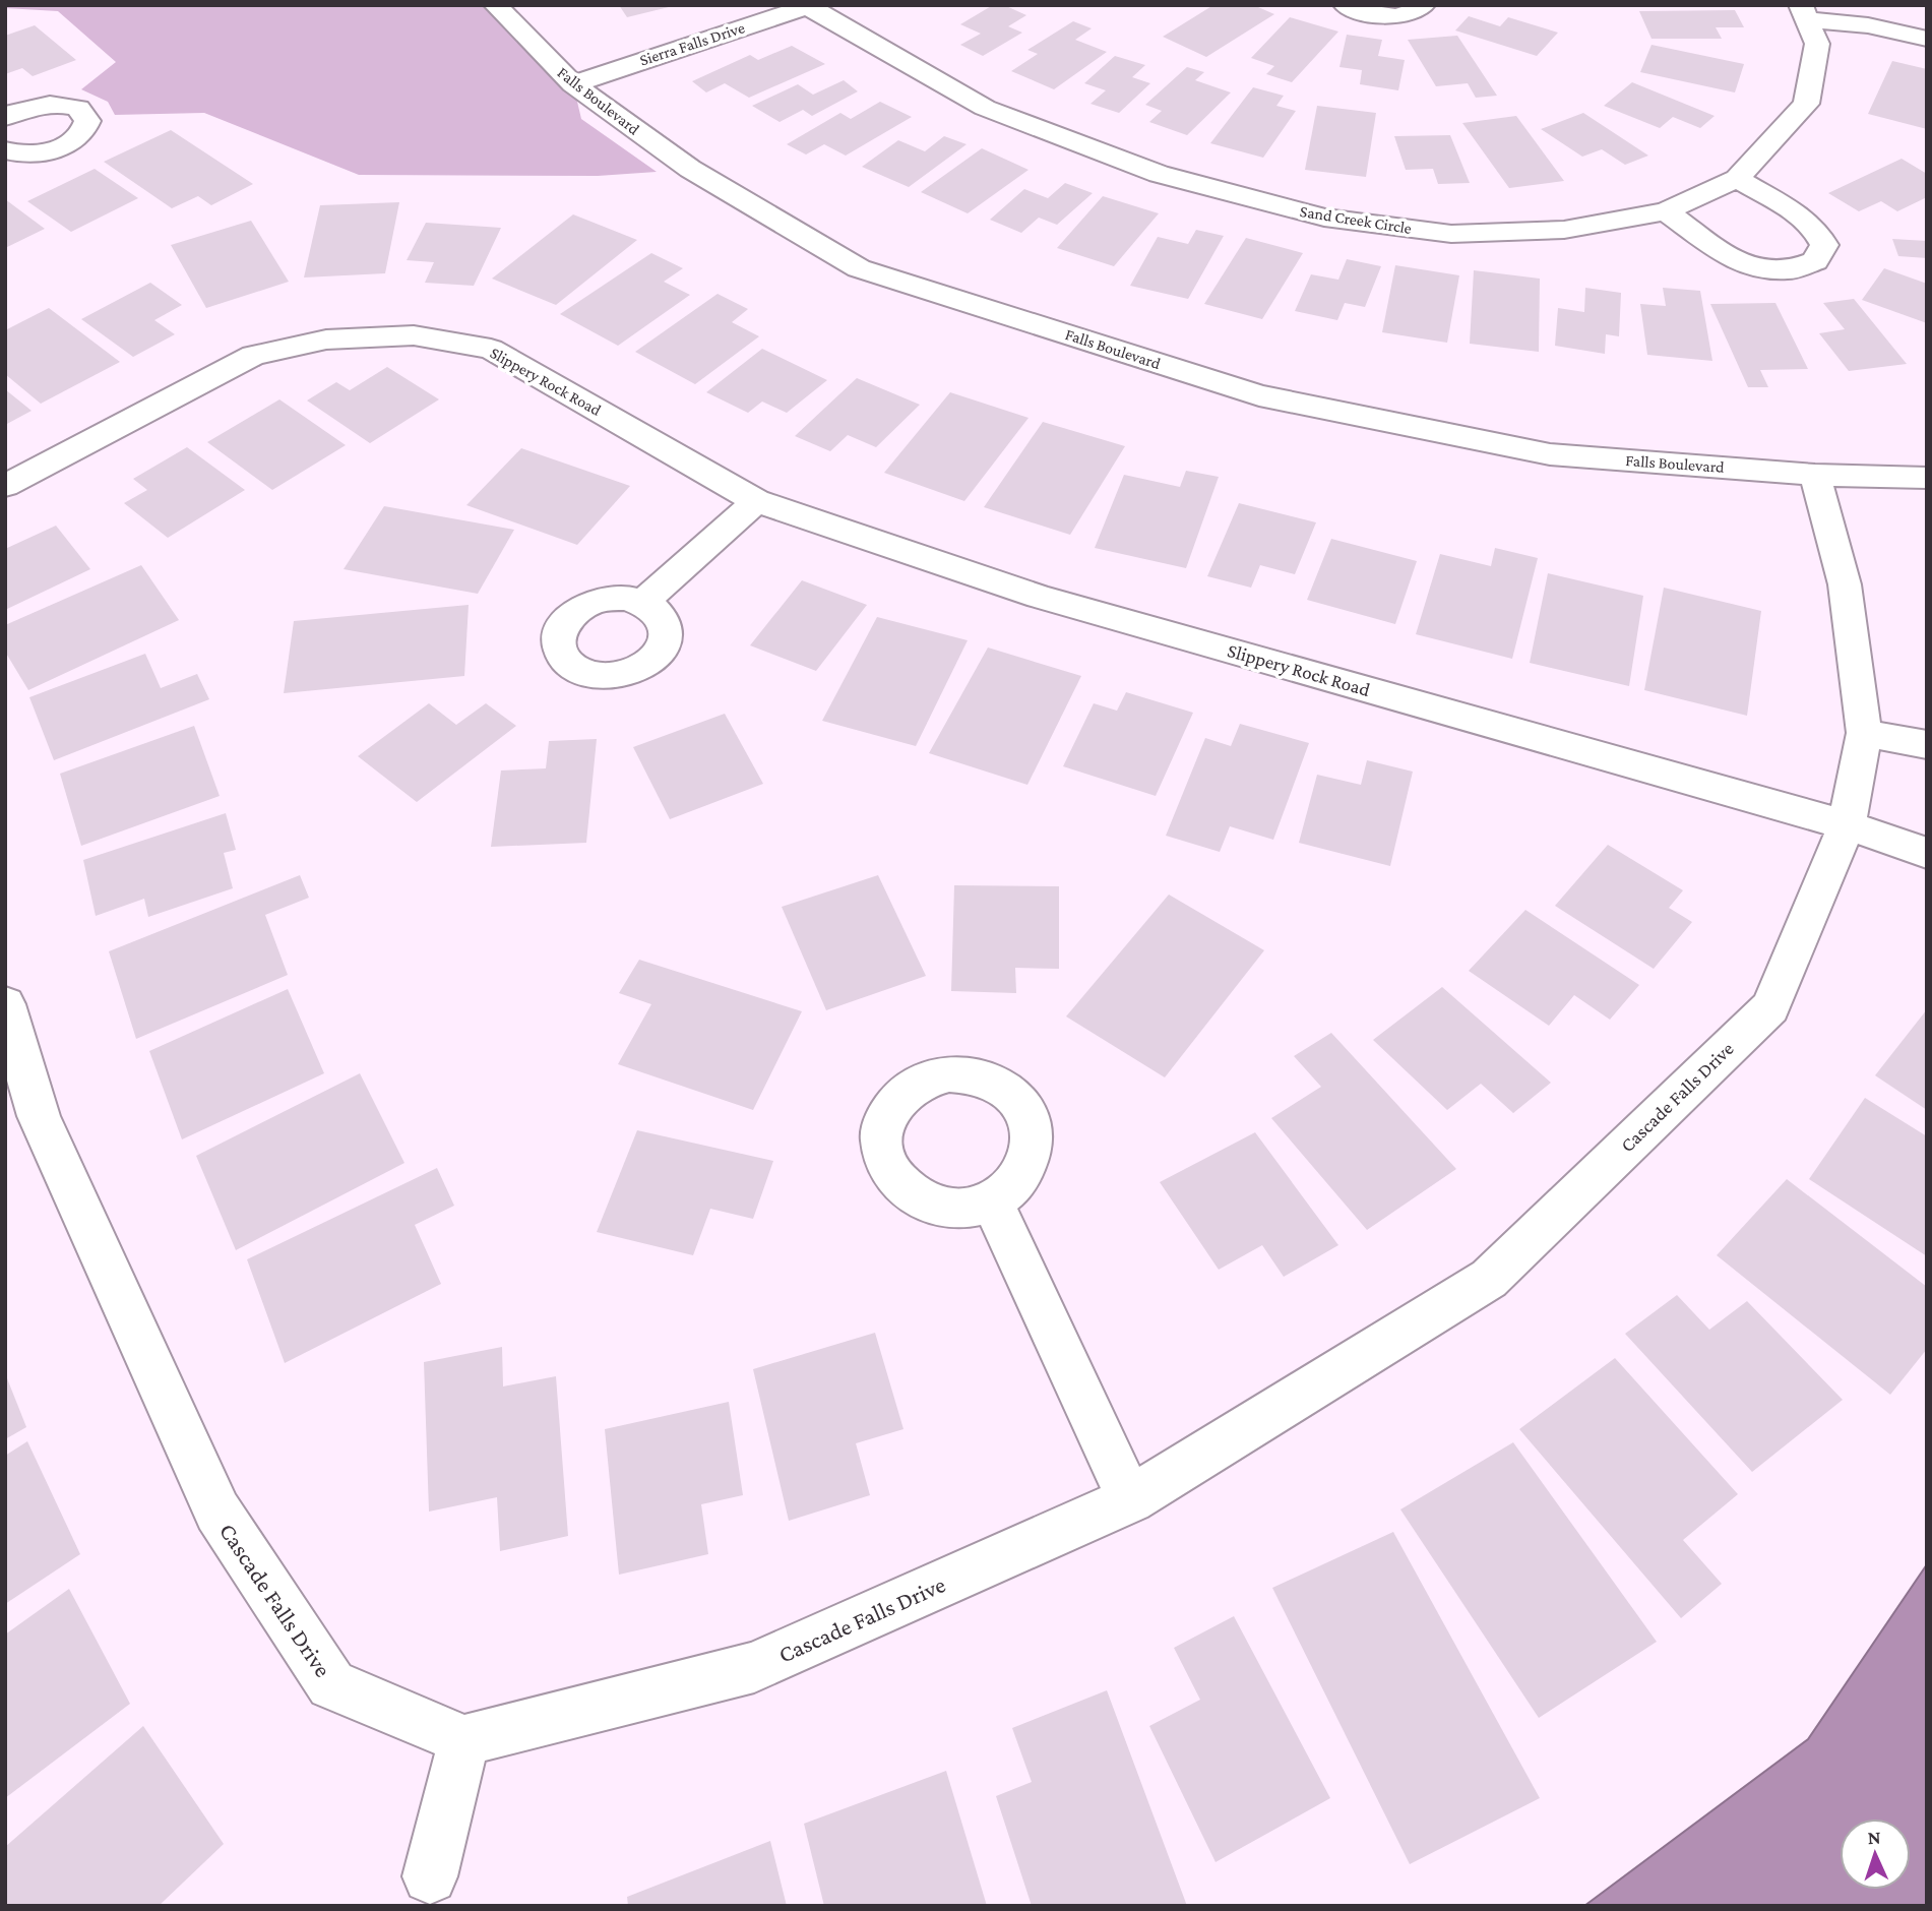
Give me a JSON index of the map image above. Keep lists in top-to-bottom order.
{
  "streets": {
    "street": [
      "Sierra Falls Drive",
      "Falls Boulevard",
      "Sand Creek Circle",
      "Slippery Rock Road",
      "Cascade Falls Drive"
    ]
  },
  "crossings": [
    ["Sierra Falls Drive", "Falls Boulevard"],
    ["Sierra Falls Drive", "Sand Creek Circle"],
    ["Falls Boulevard", "Cascade Falls Drive"],
    ["Slippery Rock Road", "Cascade Falls Drive"]
  ],
  "north": "top"
}
